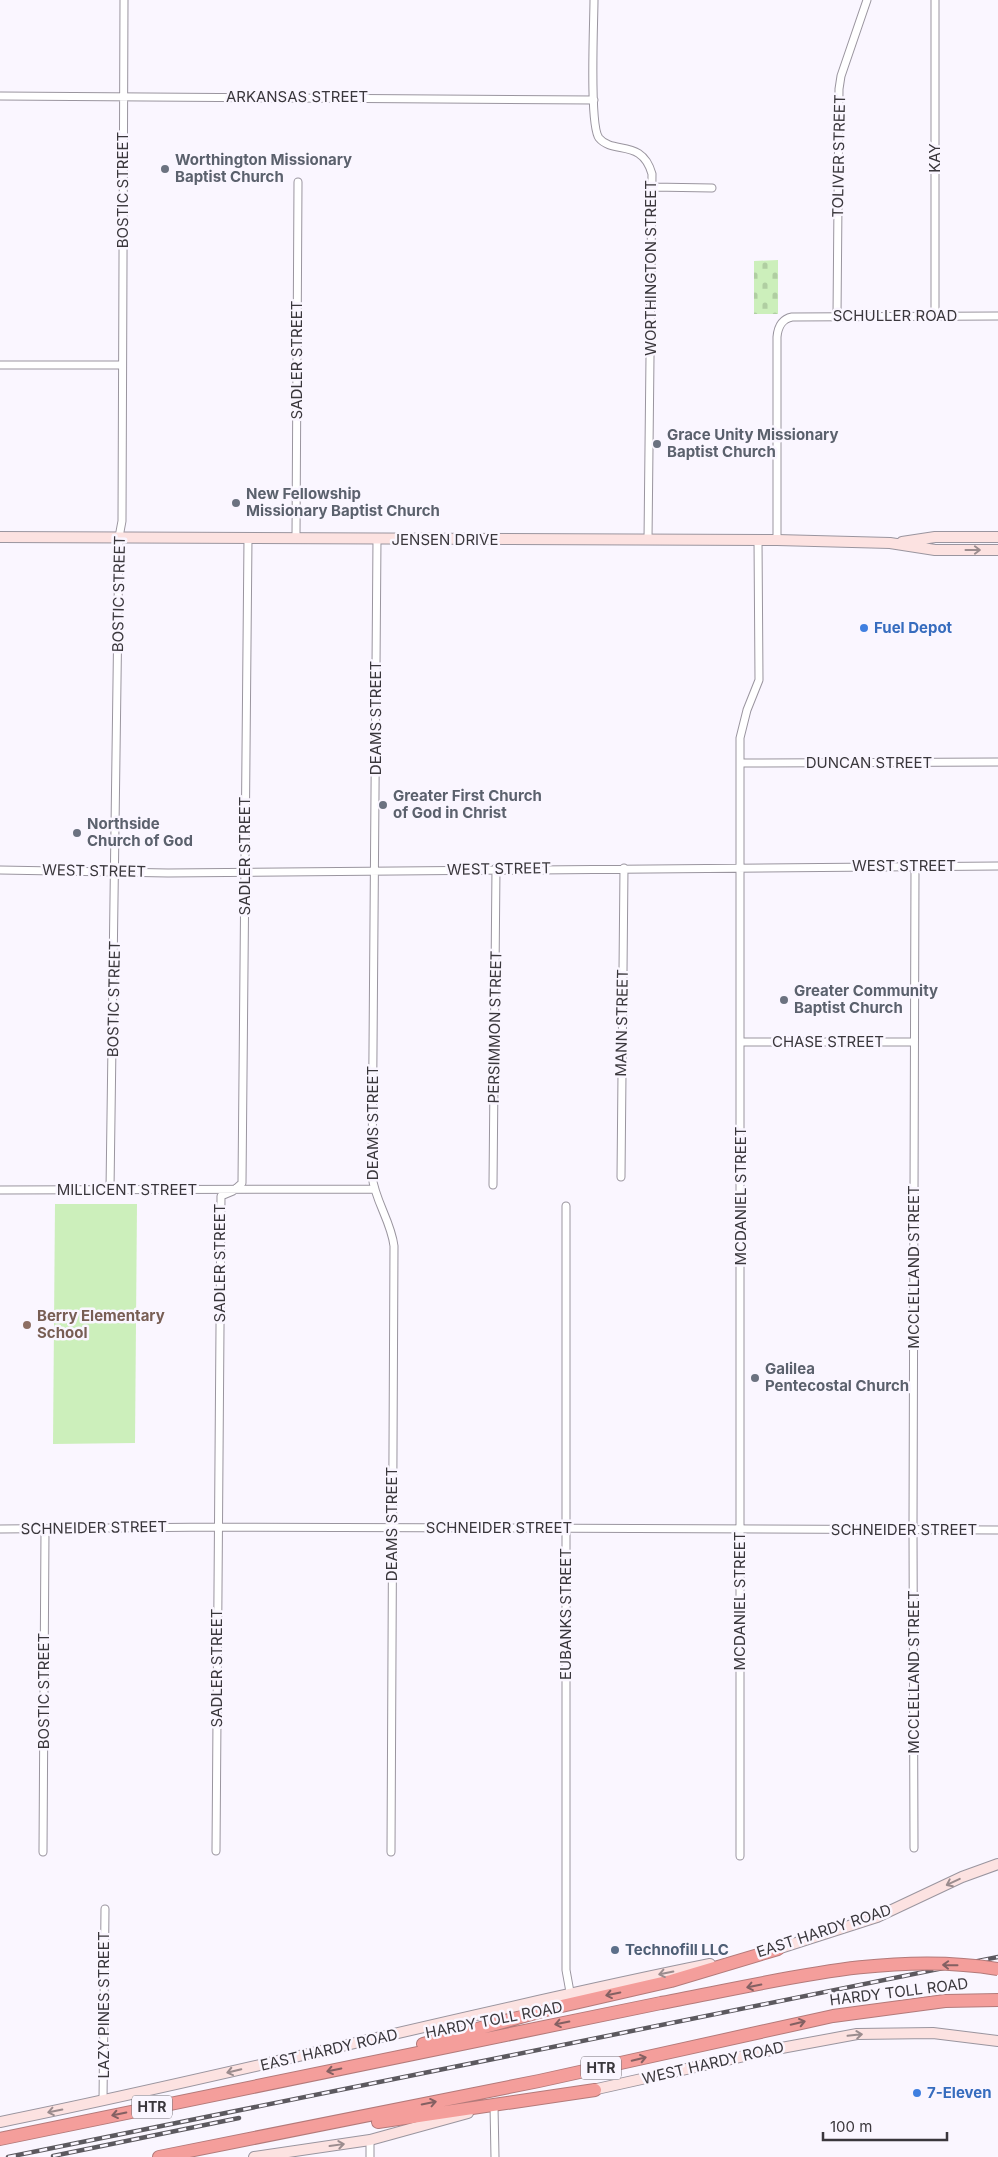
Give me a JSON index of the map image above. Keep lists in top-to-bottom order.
{
  "streets": {
    "highway": ["HARDY TOLL ROAD", "HTR"],
    "main road": ["JENSEN DRIVE", "EAST HARDY ROAD", "WEST HARDY ROAD"],
    "street": [
      "ARKANSAS STREET",
      "TOLIVER STREET",
      "KAY",
      "BOSTIC STREET",
      "WORTHINGTON STREET",
      "SCHULLER ROAD",
      "SADLER STREET",
      "DEAMS STREET",
      "DUNCAN STREET",
      "WEST STREET",
      "MANN STREET",
      "PERSIMMON STREET",
      "CHASE STREET",
      "MILLICENT STREET",
      "MCDANIEL STREET",
      "MCCLELLAND STREET",
      "SCHNEIDER STREET",
      "EUBANKS STREET",
      "LAZY PINES STREET"
    ]
  },
  "crossings": [
    ["ARKANSAS STREET", "BOSTIC STREET"],
    ["ARKANSAS STREET", "WORTHINGTON STREET"],
    ["TOLIVER STREET", "SCHULLER ROAD"],
    ["KAY", "SCHULLER ROAD"],
    ["BOSTIC STREET", "JENSEN DRIVE"],
    ["BOSTIC STREET", "WEST STREET"],
    ["BOSTIC STREET", "MILLICENT STREET"],
    ["BOSTIC STREET", "SCHNEIDER STREET"],
    ["WORTHINGTON STREET", "JENSEN DRIVE"],
    ["SCHULLER ROAD", "JENSEN DRIVE"],
    ["SADLER STREET", "JENSEN DRIVE"],
    ["SADLER STREET", "WEST STREET"],
    ["SADLER STREET", "MILLICENT STREET"],
    ["SADLER STREET", "SCHNEIDER STREET"],
    ["JENSEN DRIVE", "DEAMS STREET"],
    ["JENSEN DRIVE", "MCDANIEL STREET"],
    ["DEAMS STREET", "WEST STREET"],
    ["DEAMS STREET", "MILLICENT STREET"],
    ["DEAMS STREET", "SCHNEIDER STREET"],
    ["DUNCAN STREET", "MCDANIEL STREET"],
    ["WEST STREET", "MANN STREET"],
    ["WEST STREET", "PERSIMMON STREET"],
    ["WEST STREET", "MCDANIEL STREET"],
    ["WEST STREET", "MCCLELLAND STREET"],
    ["CHASE STREET", "MCDANIEL STREET"],
    ["CHASE STREET", "MCCLELLAND STREET"],
    ["MCDANIEL STREET", "SCHNEIDER STREET"],
    ["MCCLELLAND STREET", "SCHNEIDER STREET"],
    ["SCHNEIDER STREET", "EUBANKS STREET"],
    ["EUBANKS STREET", "EAST HARDY ROAD"],
    ["EAST HARDY ROAD", "LAZY PINES STREET"]
  ],
  "one_way": ["EAST HARDY ROAD", "WEST HARDY ROAD"],
  "places": [
    "Worthington Missionary Baptist Church",
    "Grace Unity Missionary Baptist Church",
    "New Fellowship Missionary Baptist Church",
    "Fuel Depot",
    "Greater First Church of God in Christ",
    "Northside Church of God",
    "Greater Community Baptist Church",
    "Berry Elementary School",
    "Galilea Pentecostal Church",
    "Technofill LLC",
    "7-Eleven"
  ],
  "scale_bar": "100 m"
}
